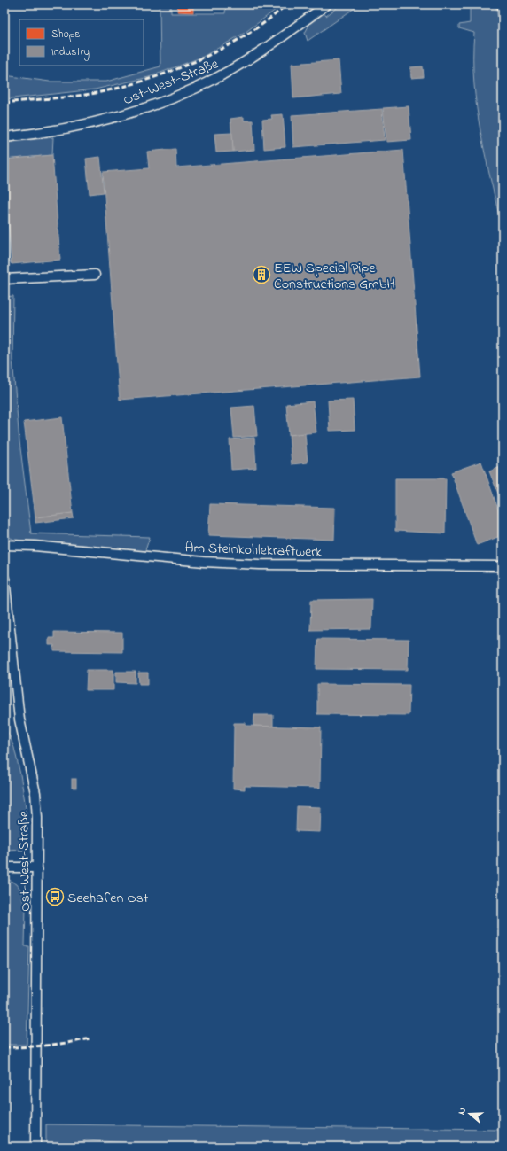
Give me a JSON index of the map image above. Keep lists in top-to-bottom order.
{
  "streets": {
    "street": ["Ost-West-Straße", "Am Steinkohlekraftwerk"]
  },
  "places": {
    "building": ["EEW Special Pipe Constructions GmbH"],
    "bus stop": ["Seehafen Ost"]
  },
  "legend": ["Shops", "Industry"],
  "north": "left"
}
